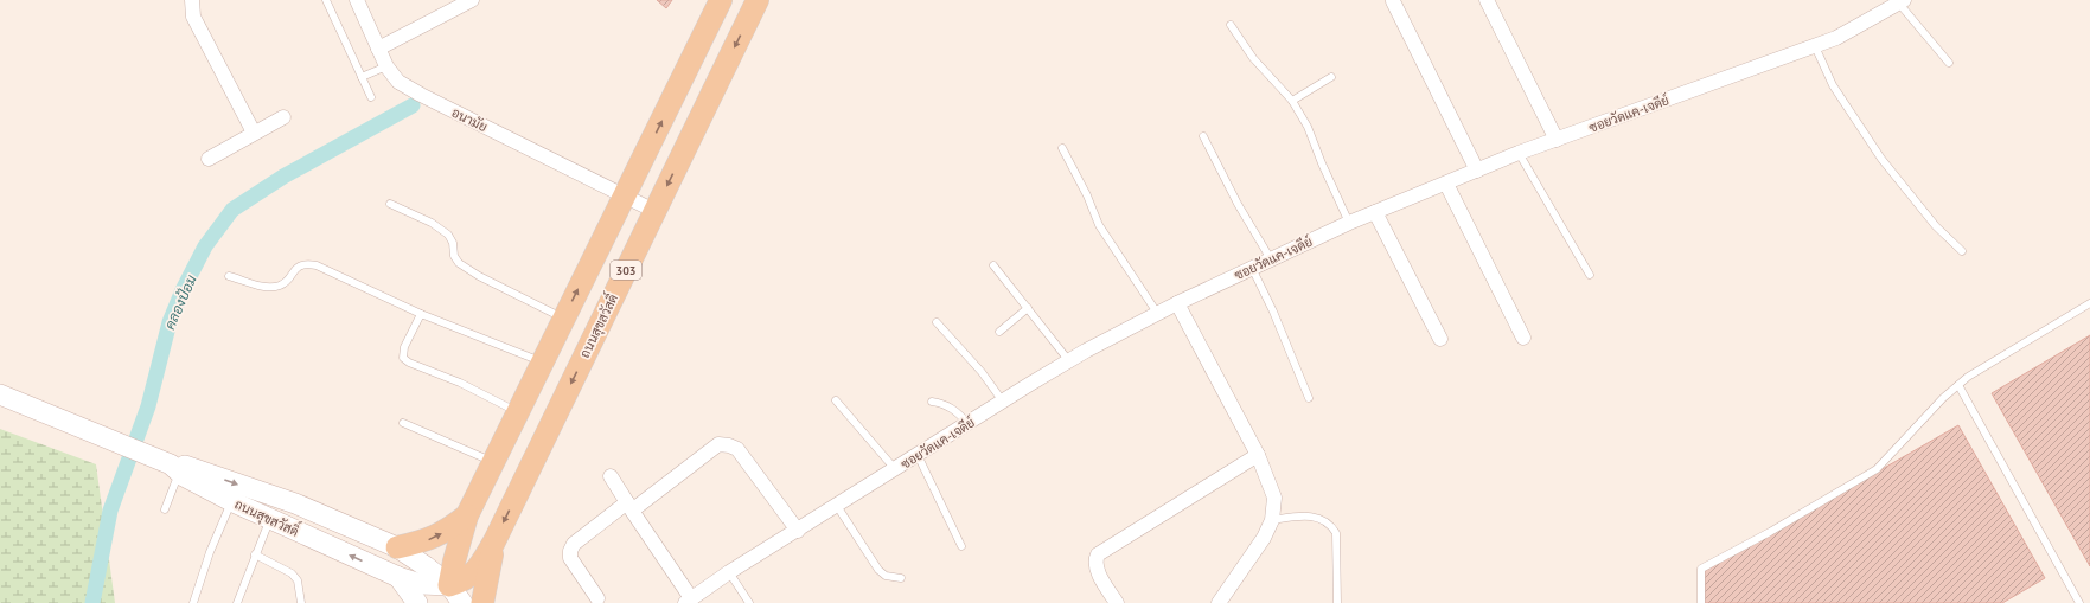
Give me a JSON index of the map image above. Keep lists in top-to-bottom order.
{
  "streets": {
    "main road": ["303", "ถนนสุขสวัสดิ์"],
    "street": ["ซอยวัดแค-เจดีย์", "อนามัย"]
  },
  "crossings": [
    ["อนามัย", "303"],
    ["อนามัย", "ถนนสุขสวัสดิ์"],
    ["303", "ถนนสุขสวัสดิ์"]
  ],
  "water": ["คลองป้อม"]
}
